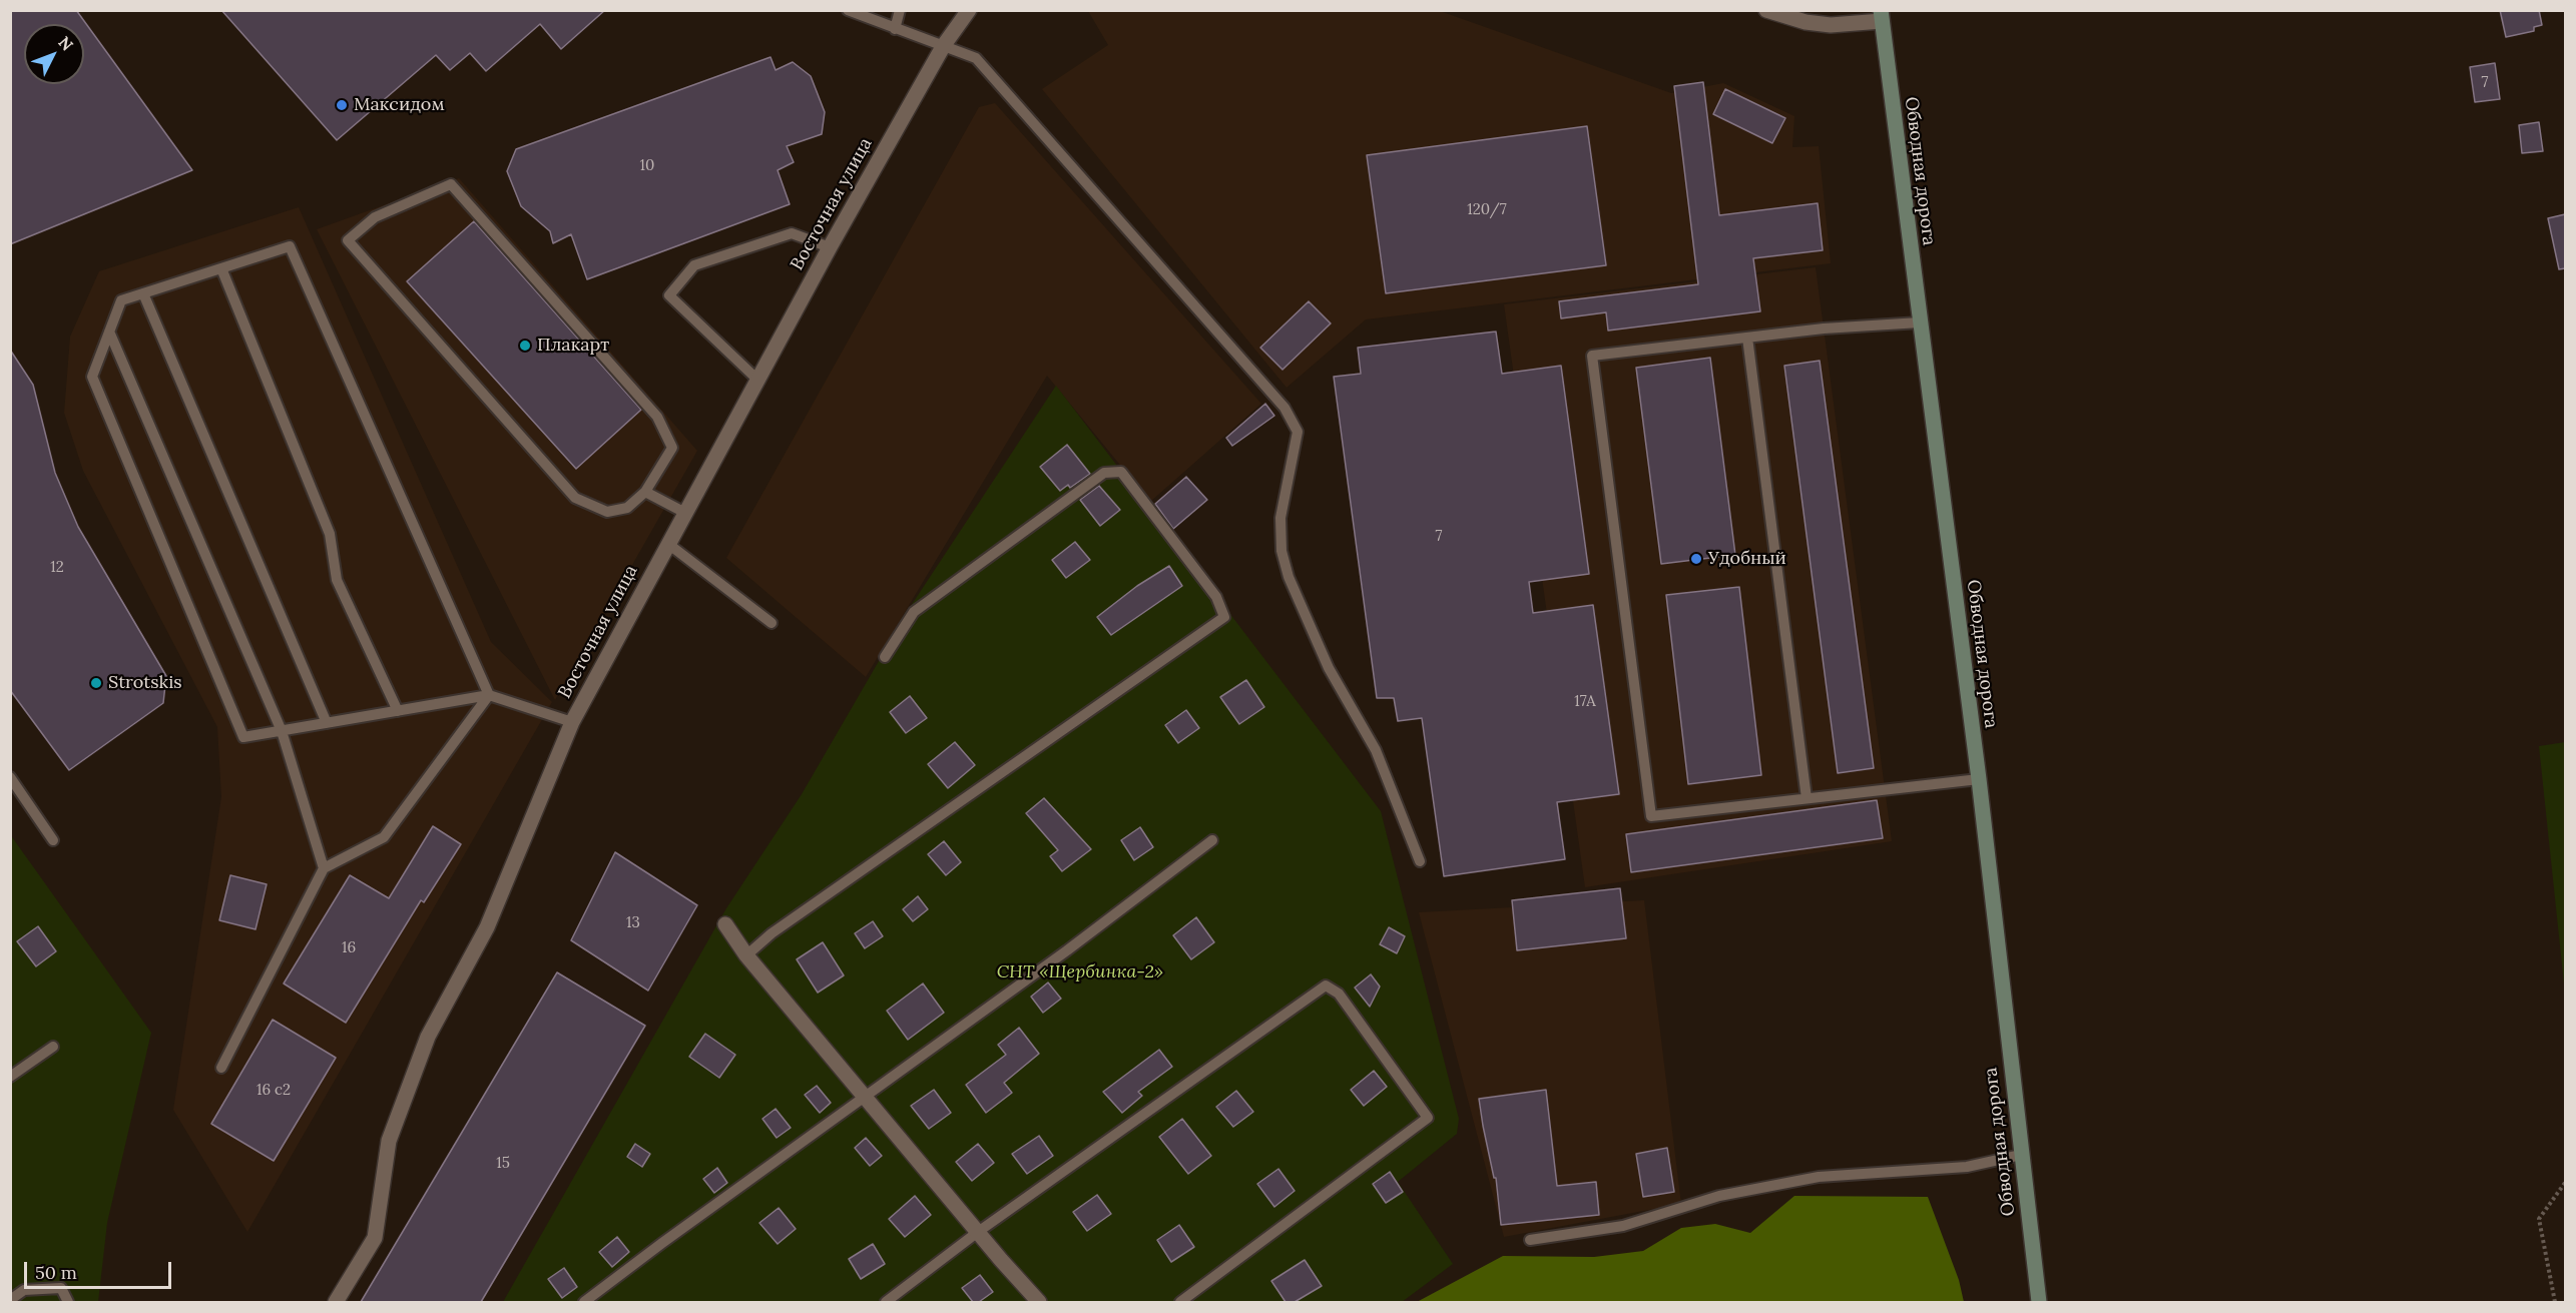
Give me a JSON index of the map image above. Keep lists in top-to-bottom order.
{
  "streets": {
    "main road": ["Обводная дорога"],
    "street": ["Восточная улица"]
  },
  "parks": ["СНТ «Щербинка-2»"],
  "places": [
    "Максидом",
    "Плакарт",
    "Удобный",
    "Strotskis"
  ],
  "house_numbers": [
    "7",
    "10",
    "120/7",
    "7",
    "12",
    "17А",
    "13",
    "16",
    "16 с2",
    "15"
  ],
  "scale_bar": "50 m",
  "north": "top right"
}
